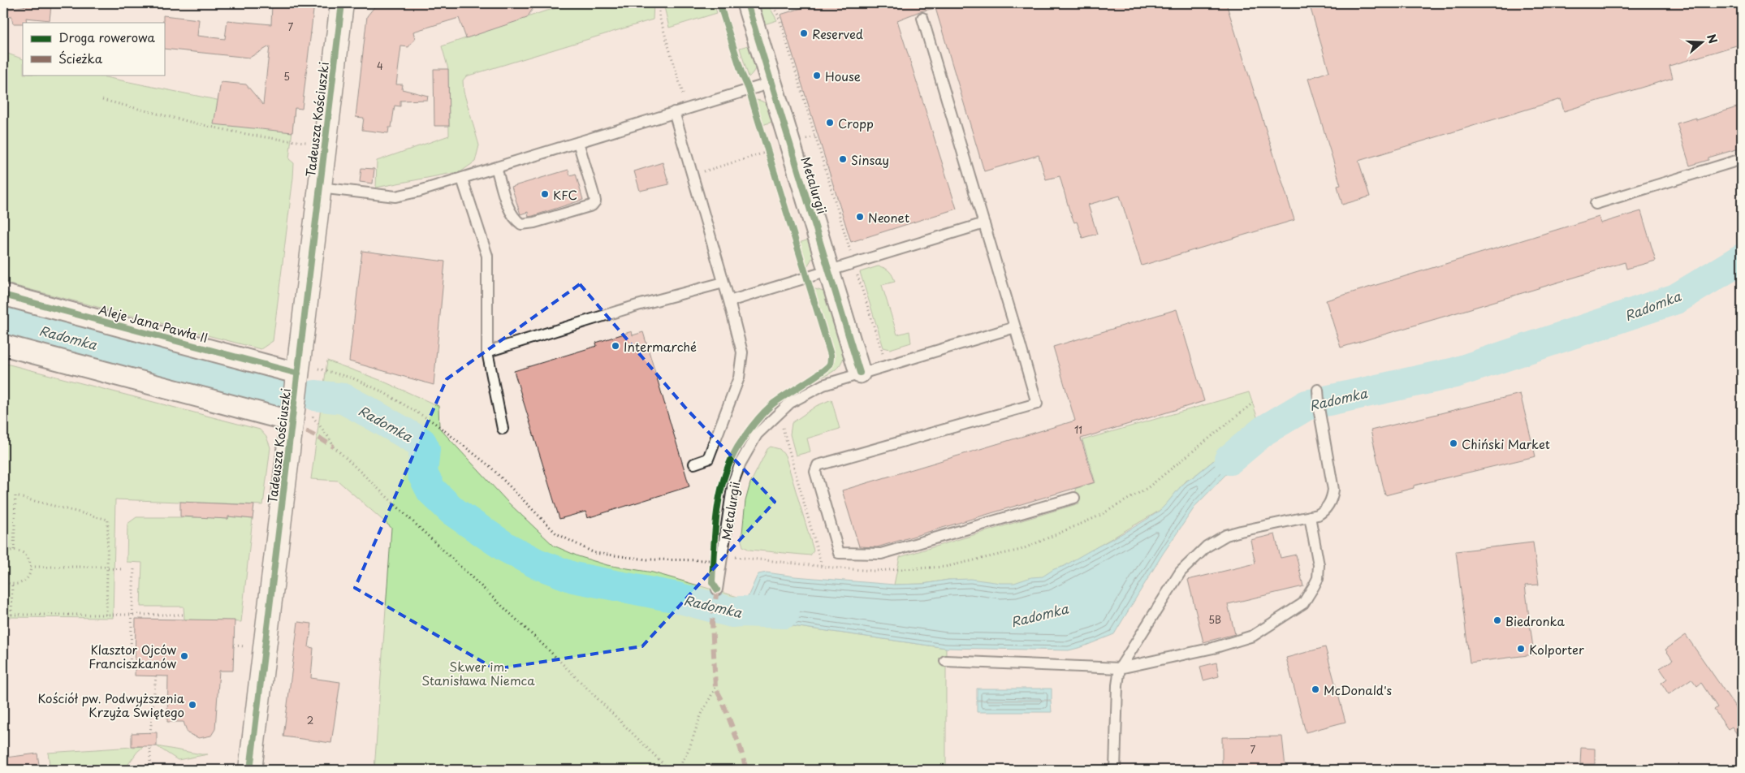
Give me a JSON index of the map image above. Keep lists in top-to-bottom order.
{
  "streets": {
    "street": ["Tadeusza Kościuszki", "Metalurgii", "Aleje Jana Pawła II"]
  },
  "crossings": [
    ["Tadeusza Kościuszki", "Aleje Jana Pawła II"]
  ],
  "water": ["Radomka"],
  "parks": ["Skwer im. Stanisława Niemca"],
  "places": [
    "Reserved",
    "House",
    "Cropp",
    "Sinsay",
    "KFC",
    "Neonet",
    "Intermarché",
    "Chiński Market",
    "Biedronka",
    "Kolporter",
    "Klasztor Ojców Franciszkanów",
    "McDonald's",
    "Kościół pw. Podwyższenia Krzyża Świętego"
  ],
  "house_numbers": [
    "7",
    "4",
    "5",
    "11",
    "5B",
    "2",
    "7"
  ],
  "legend": ["Droga rowerowa", "Ścieżka"],
  "north": "right"
}
